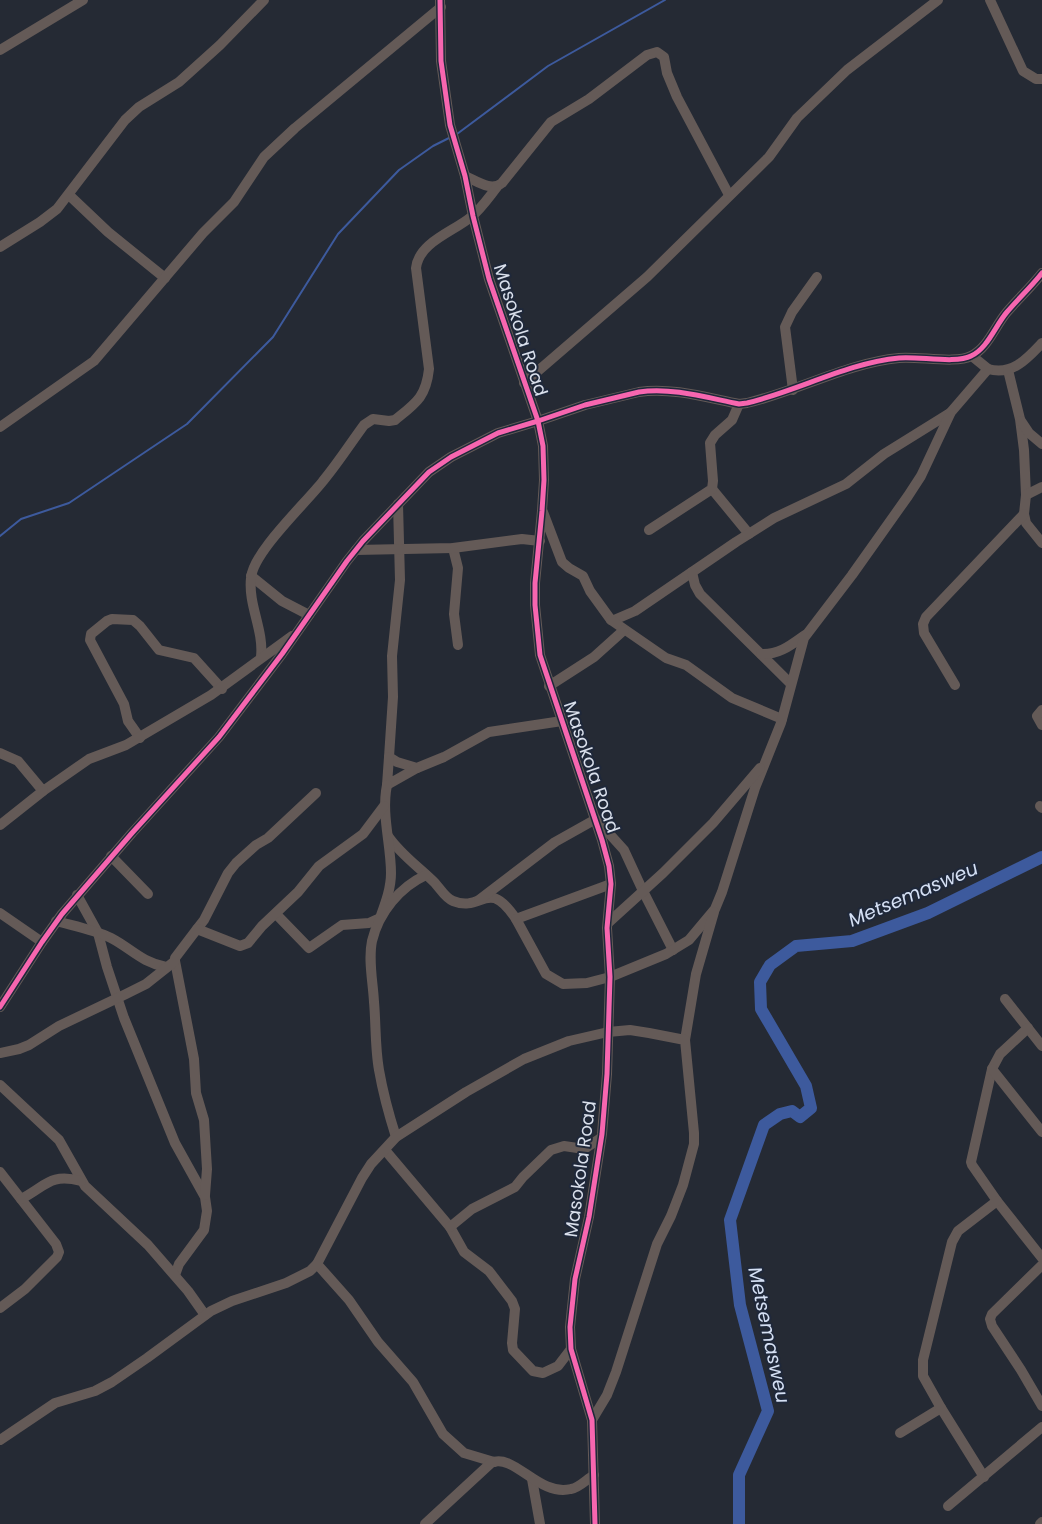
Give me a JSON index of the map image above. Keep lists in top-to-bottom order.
{
  "streets": {
    "street": ["Masokola Road"]
  },
  "water": ["Metsemasweu"]
}
